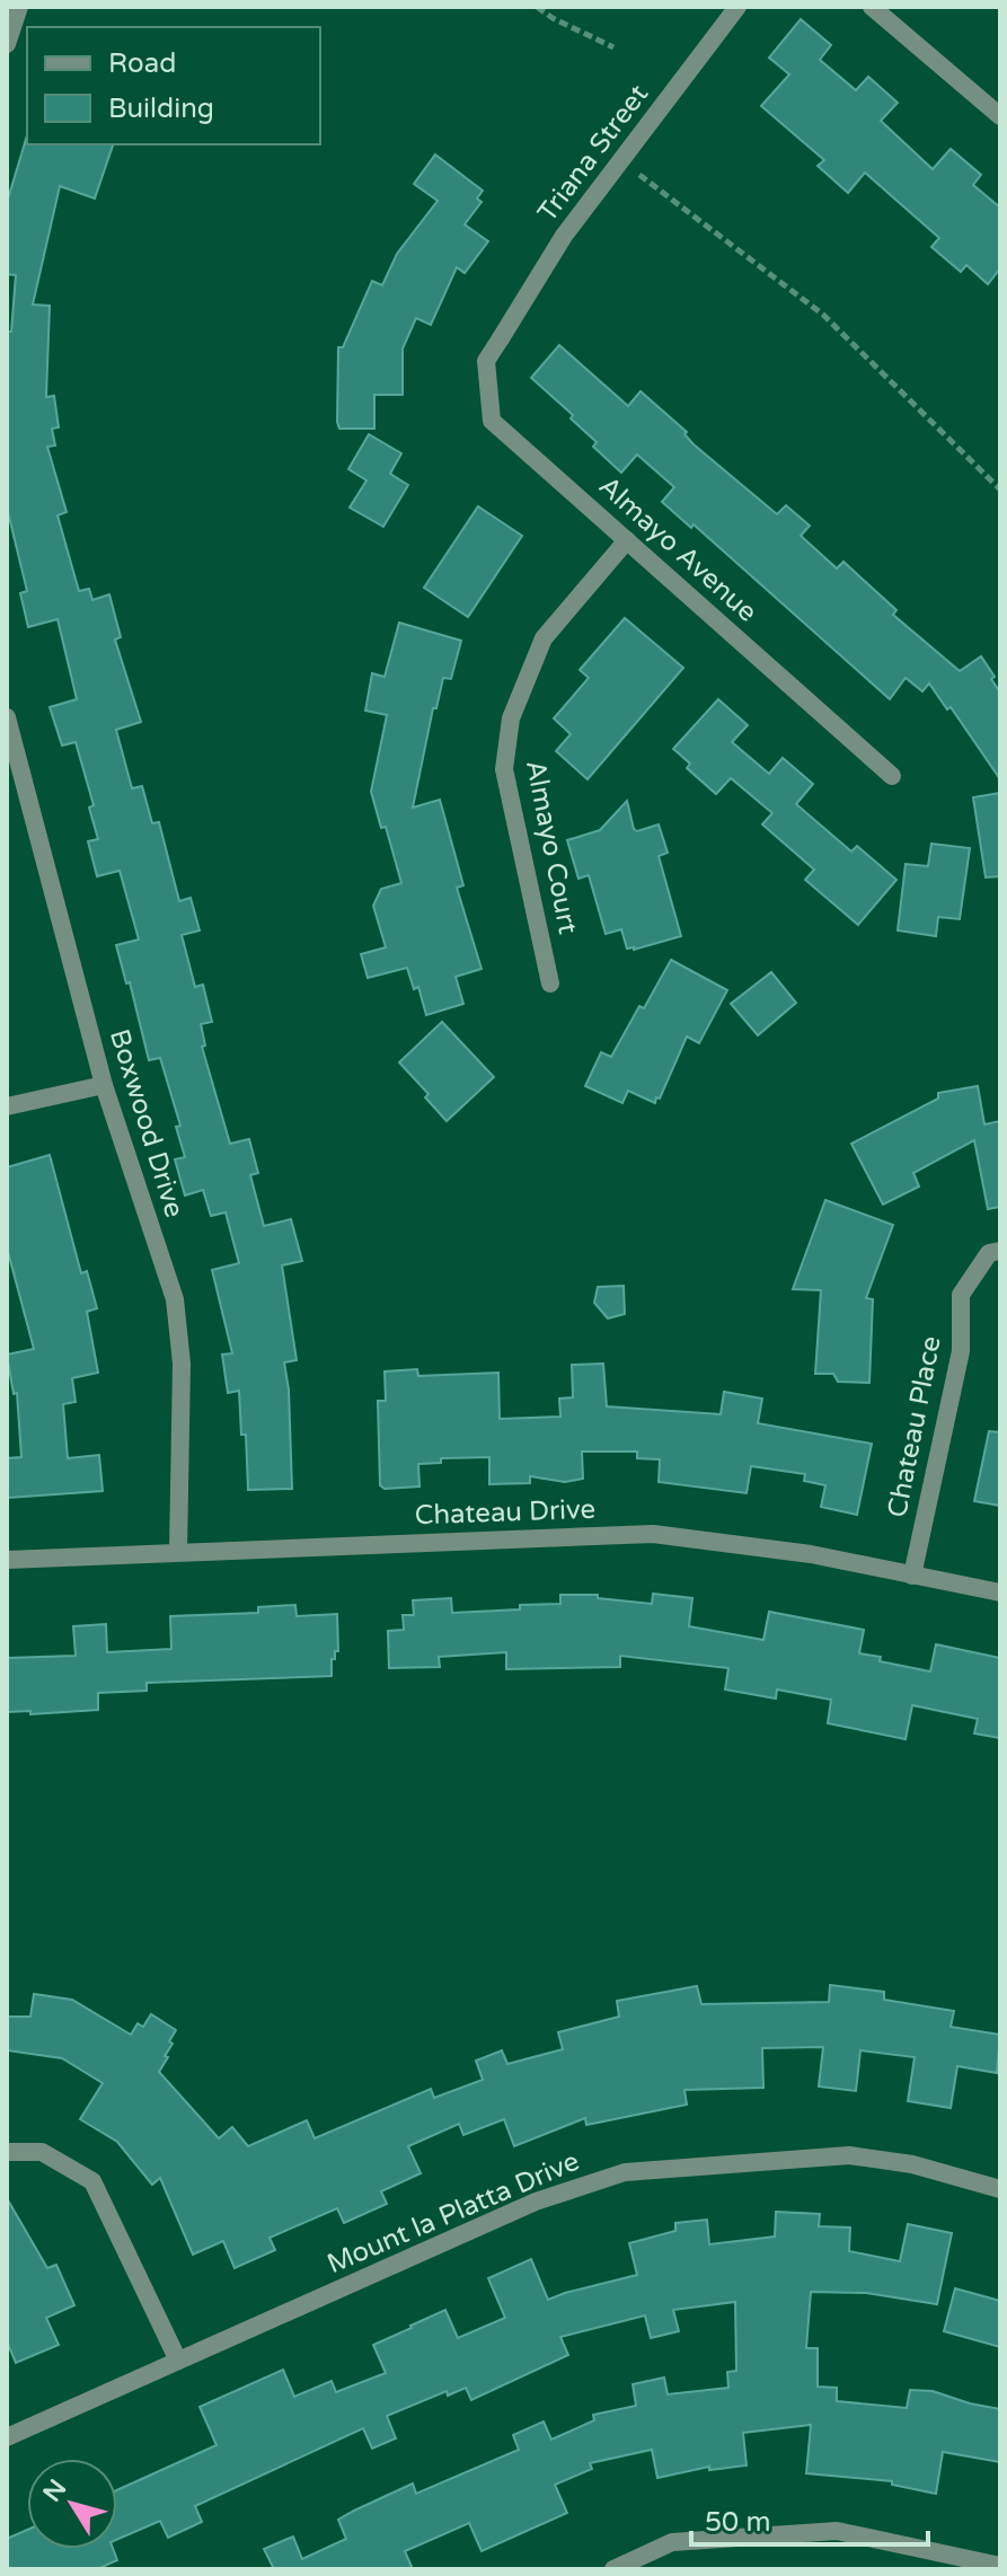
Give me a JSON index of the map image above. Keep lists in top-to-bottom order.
{
  "streets": {
    "street": [
      "Triana Street",
      "Almayo Avenue",
      "Almayo Court",
      "Boxwood Drive",
      "Chateau Place",
      "Chateau Drive",
      "Mount la Platta Drive"
    ]
  },
  "crossings": [
    ["Triana Street", "Almayo Avenue"],
    ["Almayo Avenue", "Almayo Court"],
    ["Boxwood Drive", "Chateau Drive"],
    ["Chateau Place", "Chateau Drive"]
  ],
  "legend": ["Road", "Building"],
  "scale_bar": "50 m",
  "north": "top left"
}
